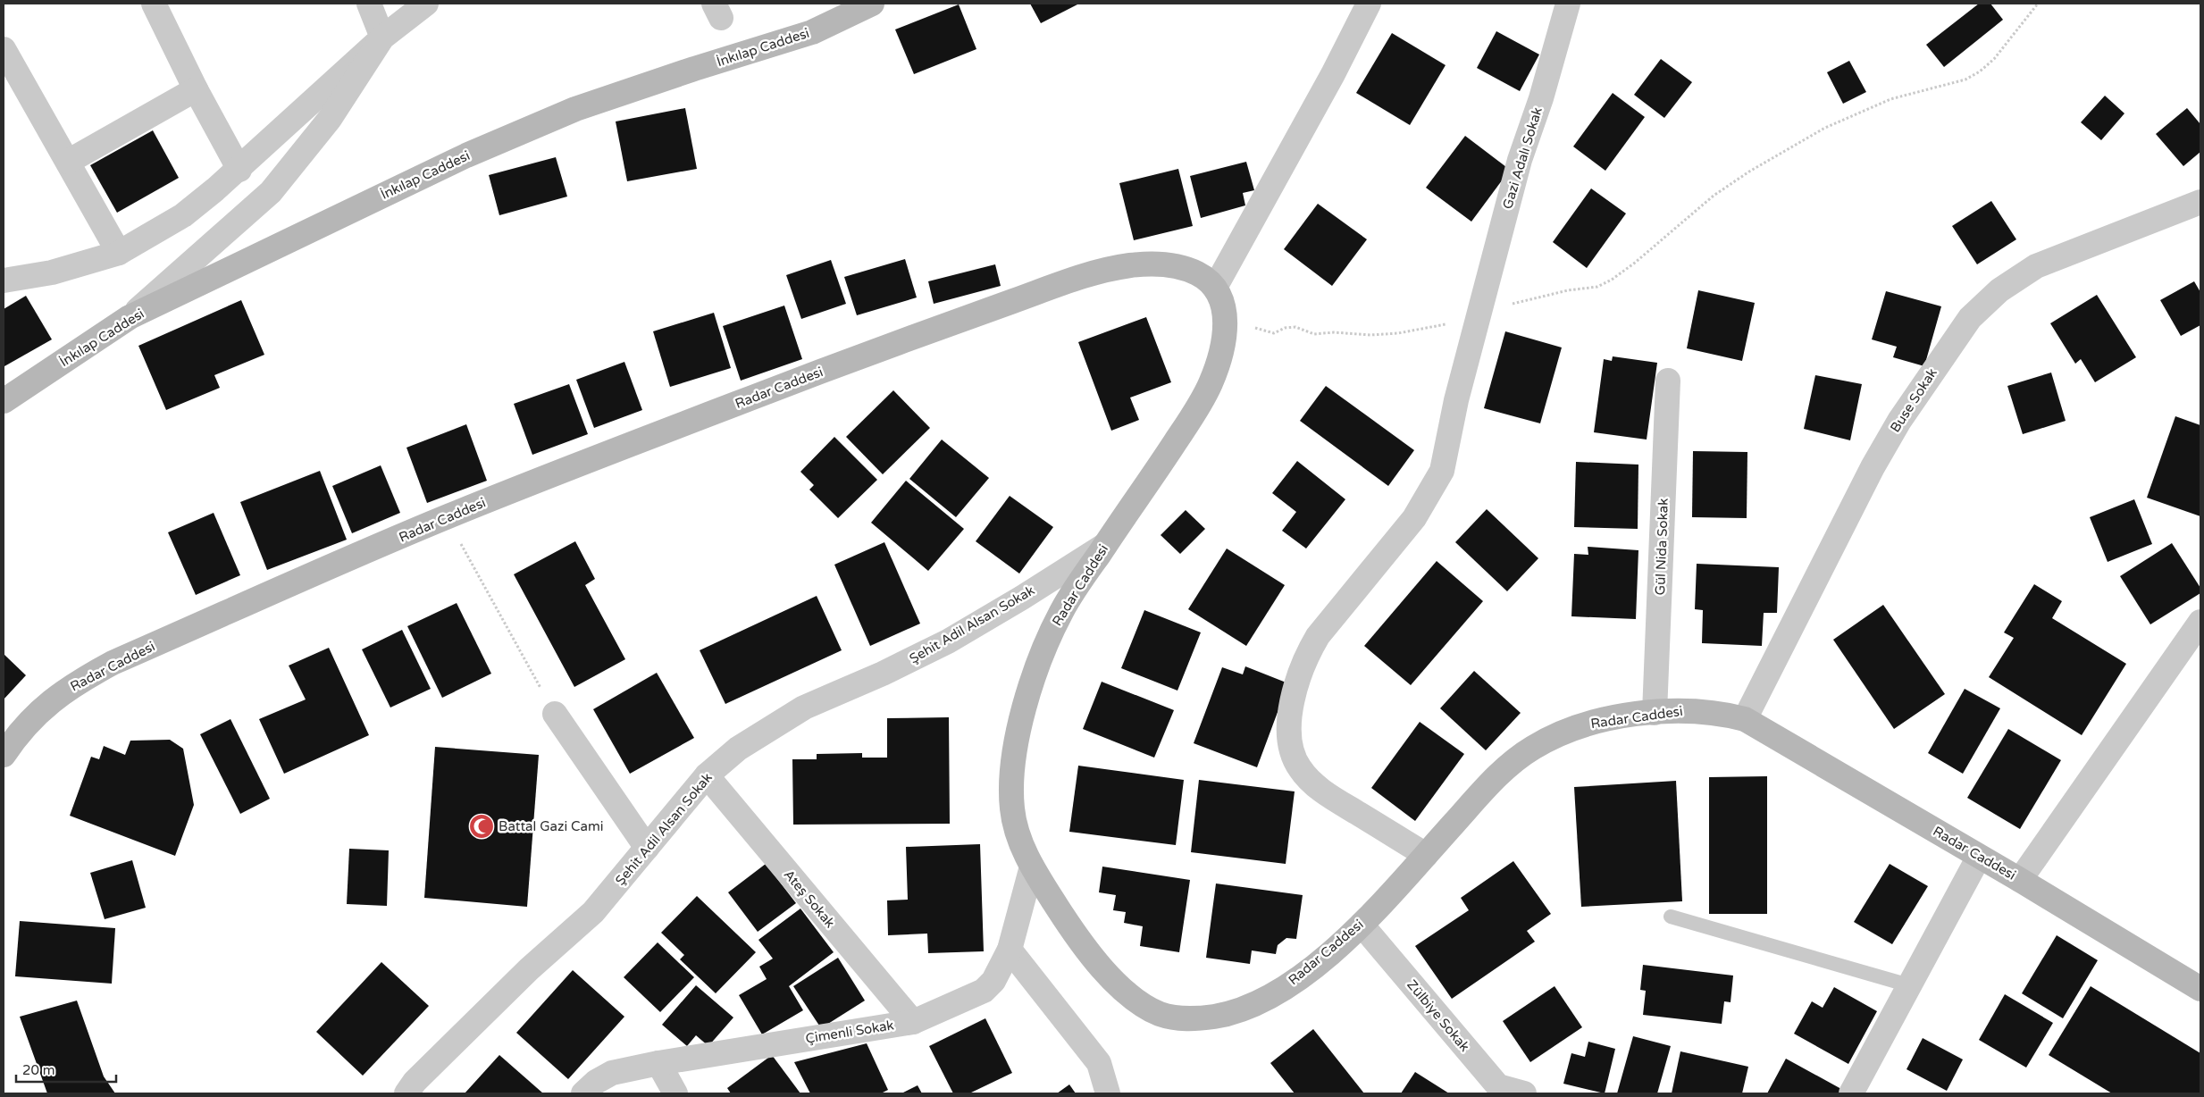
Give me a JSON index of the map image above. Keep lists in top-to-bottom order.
{
  "streets": {
    "street": [
      "İnkılap Caddesi",
      "Gazi Adalı Sokak",
      "Radar Caddesi",
      "Buse Sokak",
      "Gül Nida Sokak",
      "Şehit Adil Alsan Sokak",
      "Ateş Sokak",
      "Zülbiye Sokak",
      "Çimenli Sokak"
    ]
  },
  "crossings": [
    ["Gazi Adalı Sokak", "Radar Caddesi"],
    ["Radar Caddesi", "Buse Sokak"],
    ["Radar Caddesi", "Gül Nida Sokak"],
    ["Radar Caddesi", "Şehit Adil Alsan Sokak"],
    ["Radar Caddesi", "Zülbiye Sokak"],
    ["Radar Caddesi", "Çimenli Sokak"],
    ["Şehit Adil Alsan Sokak", "Ateş Sokak"],
    ["Ateş Sokak", "Çimenli Sokak"]
  ],
  "places": {
    "mosque": ["Battal Gazi Cami"]
  },
  "scale_bar": "20 m"
}
